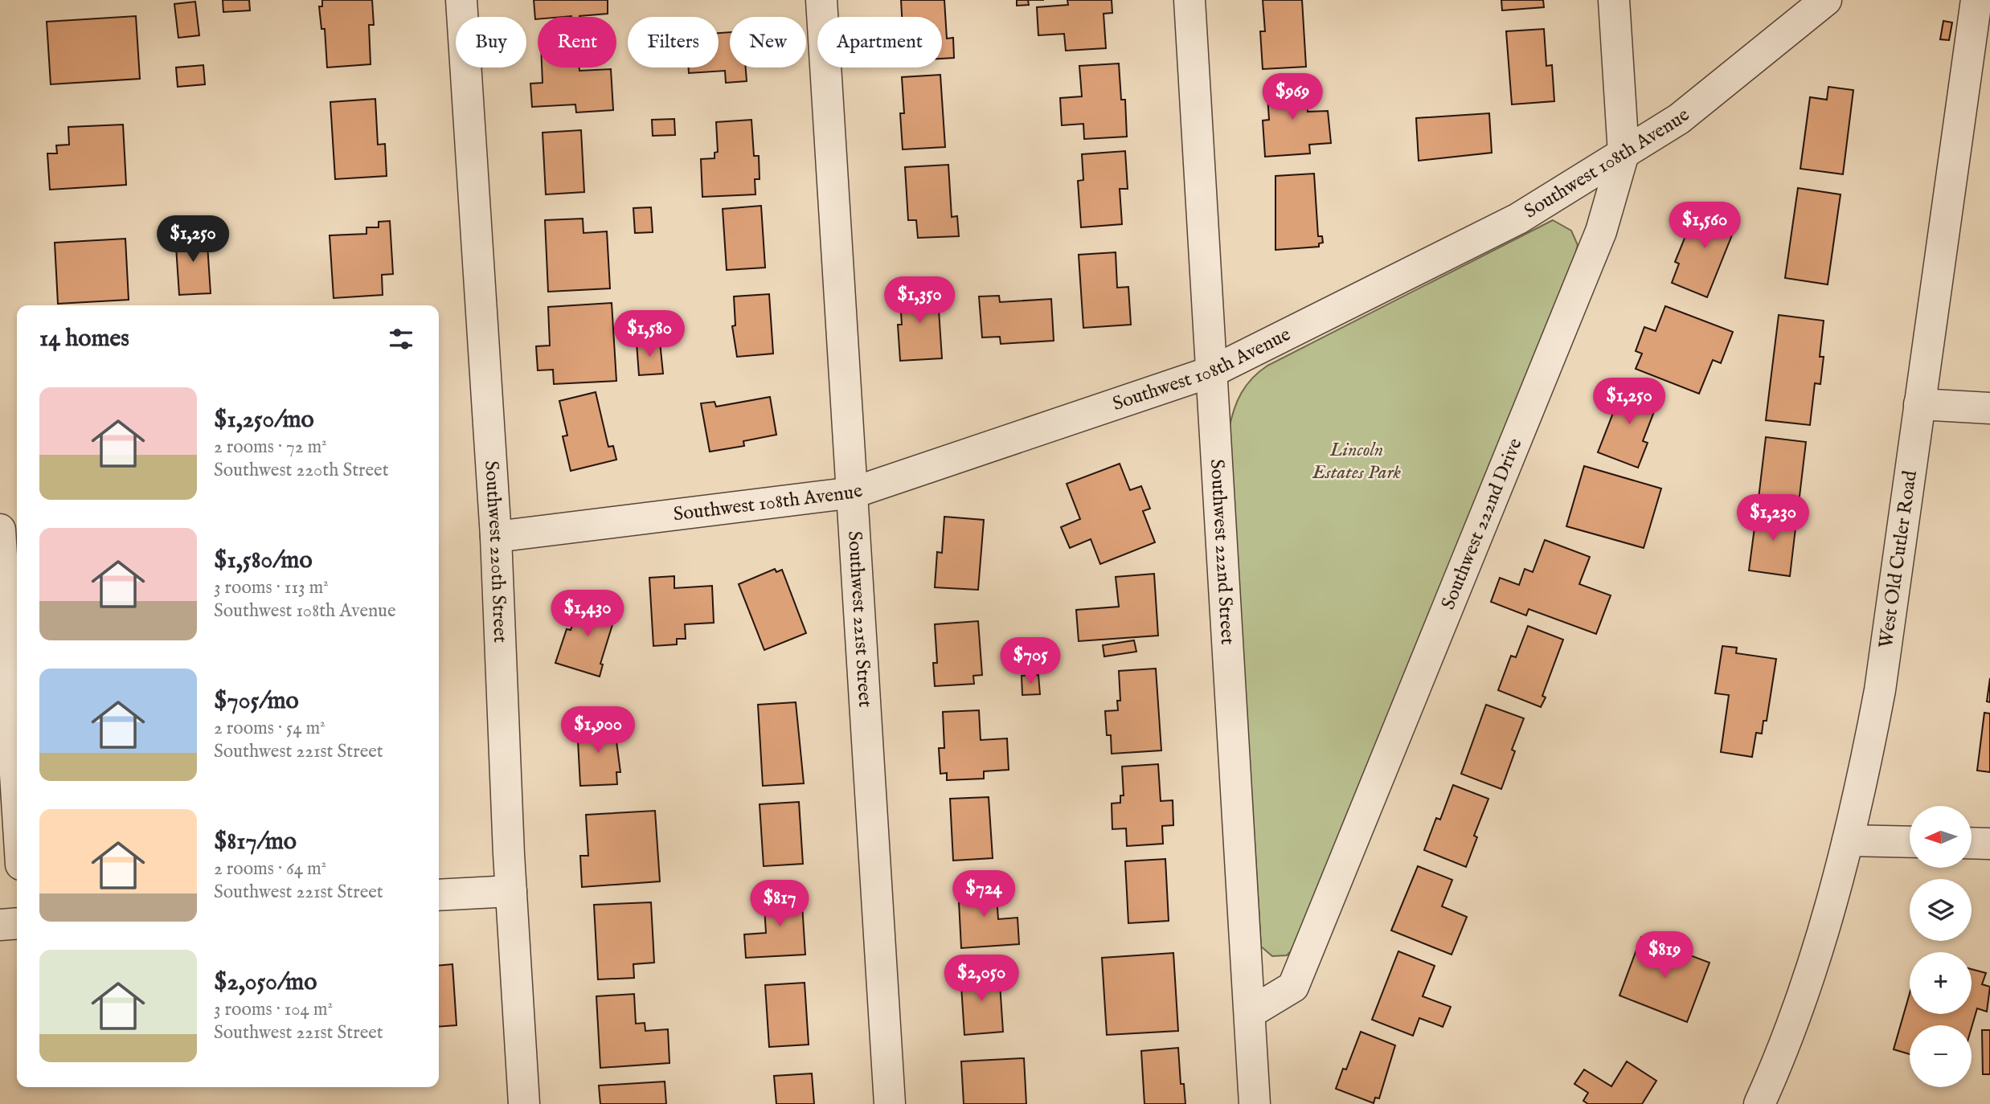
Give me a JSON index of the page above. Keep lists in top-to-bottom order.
{
  "streets": {
    "street": [
      "Southwest 108th Avenue",
      "Southwest 222nd Drive",
      "Southwest 220th Street",
      "Southwest 222nd Street",
      "West Old Cutler Road",
      "Southwest 221st Street"
    ]
  },
  "crossings": [
    ["Southwest 108th Avenue", "Southwest 222nd Drive"],
    ["Southwest 108th Avenue", "Southwest 220th Street"],
    ["Southwest 108th Avenue", "Southwest 222nd Street"],
    ["Southwest 108th Avenue", "Southwest 221st Street"],
    ["Southwest 222nd Drive", "Southwest 222nd Street"]
  ],
  "parks": ["Lincoln Estates Park"],
  "north": "left",
  "page": {
    "chip": [
      "Buy",
      "Rent",
      "Filters",
      "New",
      "Apartment"
    ],
    "price": [
      "$969",
      "$1,560",
      "$1,250",
      "$1,350",
      "$1,580",
      "$1,250",
      "$1,230",
      "$1,430",
      "$705",
      "$1,900",
      "$724",
      "$817",
      "$819",
      "$2,050"
    ],
    "heading": "14 homes",
    "list": [
      {
        "name": "$1,250/mo",
        "note": "2 rooms · 72 m² · Southwest 220th Street"
      },
      {
        "name": "$1,580/mo",
        "note": "3 rooms · 113 m² · Southwest 108th Avenue"
      },
      {
        "name": "$705/mo",
        "note": "2 rooms · 54 m² · Southwest 221st Street"
      },
      {
        "name": "$817/mo",
        "note": "2 rooms · 64 m² · Southwest 221st Street"
      },
      {
        "name": "$2,050/mo",
        "note": "3 rooms · 104 m² · Southwest 221st Street"
      }
    ],
    "map_buttons": ["+", "−"]
  }
}
